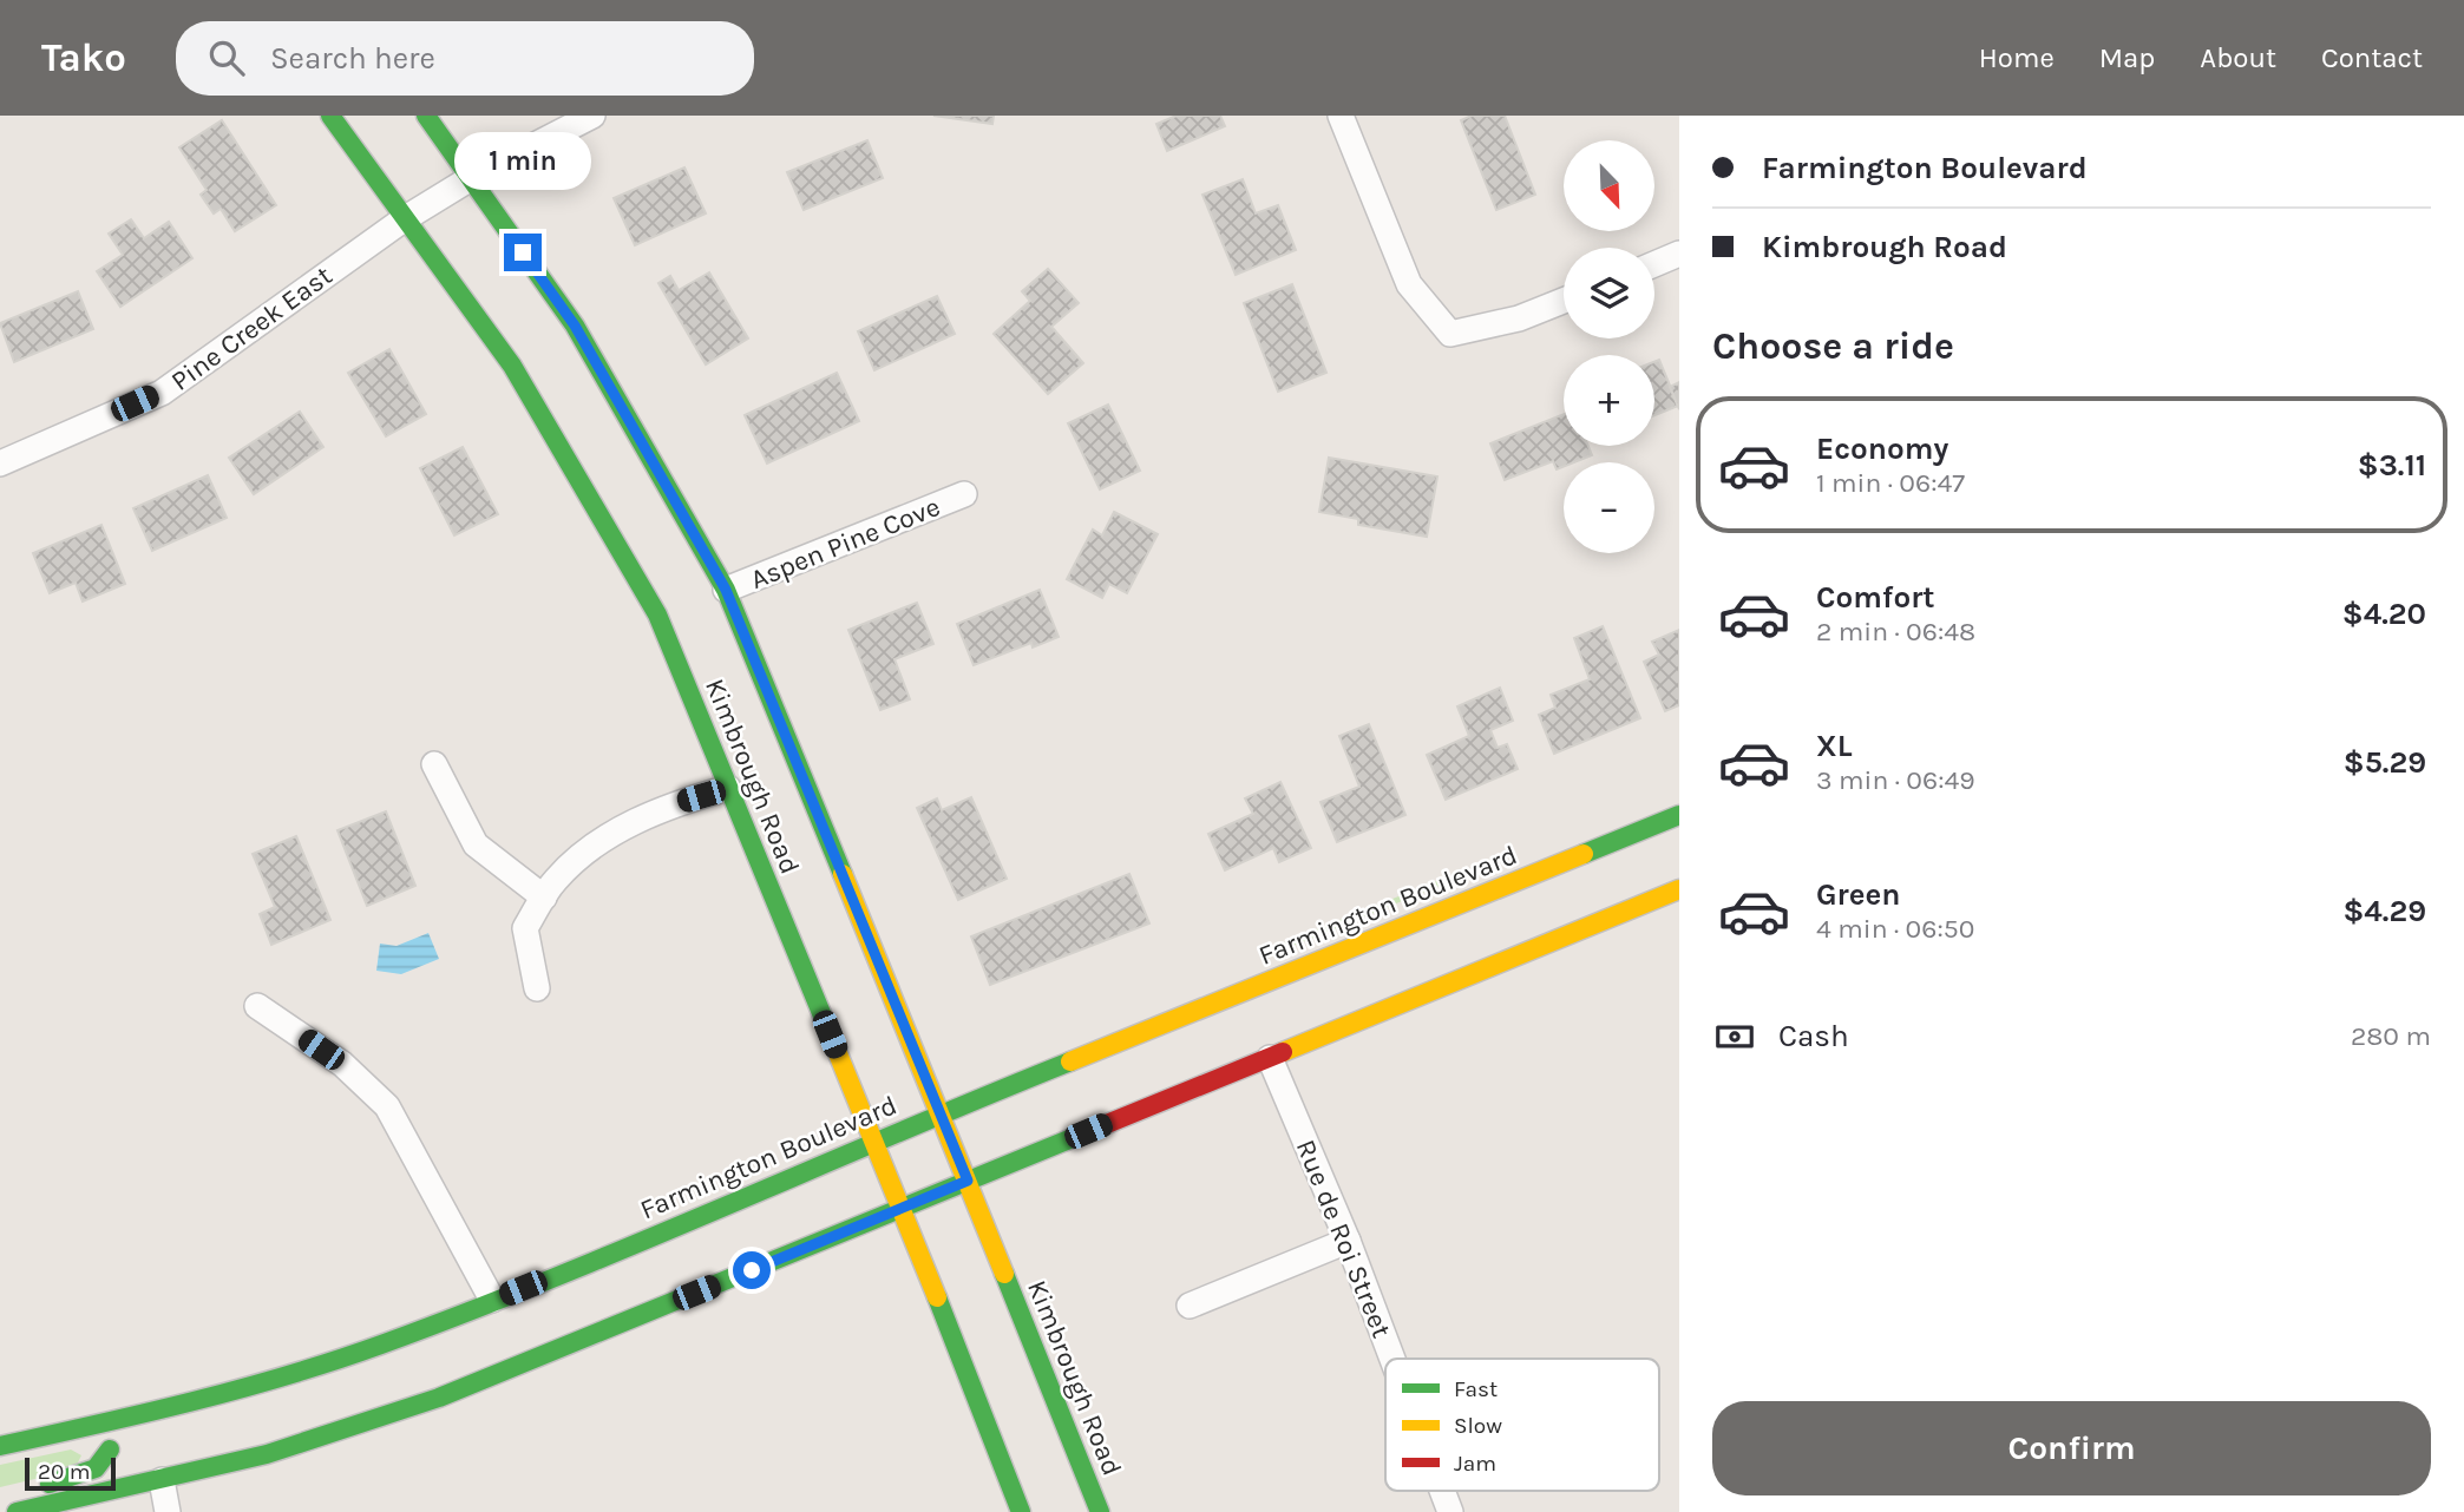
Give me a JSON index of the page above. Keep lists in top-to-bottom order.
{
  "streets": {
    "main road": ["Kimbrough Road", "Farmington Boulevard"],
    "street": ["Pine Creek East", "Aspen Pine Cove", "Rue de Roi Street"]
  },
  "crossings": [
    ["Pine Creek East", "Kimbrough Road"],
    ["Aspen Pine Cove", "Kimbrough Road"],
    ["Kimbrough Road", "Farmington Boulevard"]
  ],
  "legend": ["Fast", "Slow", "Jam"],
  "scale_bar": "20 m",
  "north": "bottom right",
  "page": {
    "header": "Tako",
    "search": "Search here",
    "nav": [
      "Home",
      "Map",
      "About",
      "Contact"
    ],
    "banner": ["Farmington Boulevard", "Kimbrough Road"],
    "bubble": "1 min",
    "map_buttons": ["+", "−"],
    "heading": "Choose a ride",
    "list": [
      {
        "name": "Economy",
        "note": "1 min · 06:47",
        "value": "$3.11"
      },
      {
        "name": "Comfort",
        "note": "2 min · 06:48",
        "value": "$4.20"
      },
      {
        "name": "XL",
        "note": "3 min · 06:49",
        "value": "$5.29"
      },
      {
        "name": "Green",
        "note": "4 min · 06:50",
        "value": "$4.29"
      }
    ],
    "pay": ["Cash", "280 m"],
    "buttons": "Confirm",
    "scale": "20 m"
  }
}
